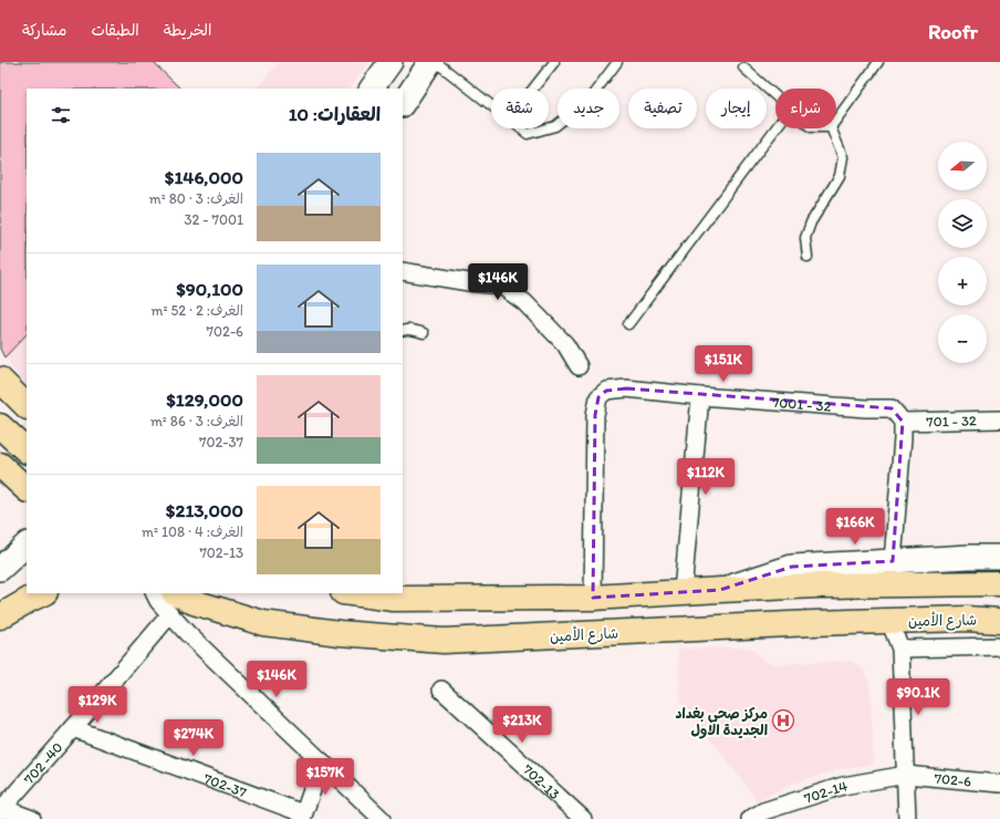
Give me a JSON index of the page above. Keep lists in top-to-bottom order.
{
  "streets": {
    "main road": ["شارع الأمين"],
    "street": [
      "7001 - 32",
      "701 - 32",
      "702 -40",
      "702-6",
      "702-13",
      "702-37",
      "702-14"
    ]
  },
  "crossings": [
    ["7001 - 32", "701 - 32"],
    ["شارع الأمين", "702 -40"],
    ["702 -40", "702-37"],
    ["702-6", "702-14"]
  ],
  "places": {
    "hospital": ["مركز صحي بغداد الجديدة الاول"]
  },
  "north": "left",
  "page": {
    "header": "Roofr",
    "nav": ["الخريطة", "الطبقات", "مشاركة"],
    "chip": [
      "شراء",
      "إيجار",
      "تصفية",
      "جديد",
      "شقة"
    ],
    "heading": "العقارات: 10",
    "map_buttons": ["+", "−"],
    "list": [
      {
        "name": "$146,000",
        "note": "الغرف: 3 · 80 m² · 7001 - 32"
      },
      {
        "name": "$90,100",
        "note": "الغرف: 2 · 52 m² · 702-6"
      },
      {
        "name": "$129,000",
        "note": "الغرف: 3 · 86 m² · 702-37"
      },
      {
        "name": "$213,000",
        "note": "الغرف: 4 · 108 m² · 702-13"
      }
    ],
    "price": [
      "$146K",
      "$151K",
      "$112K",
      "$166K",
      "$146K",
      "$90.1K",
      "$129K",
      "$213K",
      "$274K",
      "$157K"
    ]
  }
}
